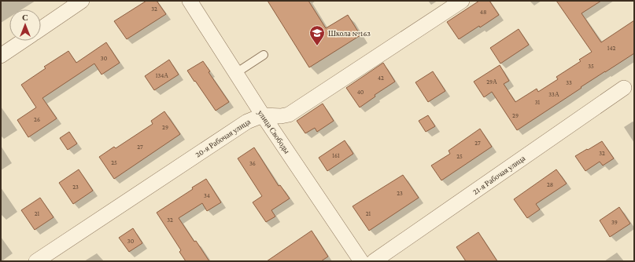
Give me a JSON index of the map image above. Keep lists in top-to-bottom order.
{
  "streets": {
    "street": ["улица Свободы", "20-я Рабочая улица", "21-я Рабочая улица"]
  },
  "crossings": [
    ["улица Свободы", "20-я Рабочая улица"]
  ],
  "places": {
    "school or university": ["Школа №163"]
  },
  "house_numbers": [
    "32",
    "48",
    "142",
    "30",
    "35",
    "134А",
    "42",
    "29А",
    "33",
    "40",
    "33А",
    "31",
    "29",
    "26",
    "29",
    "27",
    "27",
    "32",
    "161",
    "25",
    "25",
    "36",
    "28",
    "23",
    "23",
    "34",
    "21",
    "21",
    "32",
    "39",
    "30"
  ],
  "north": "top"
}
